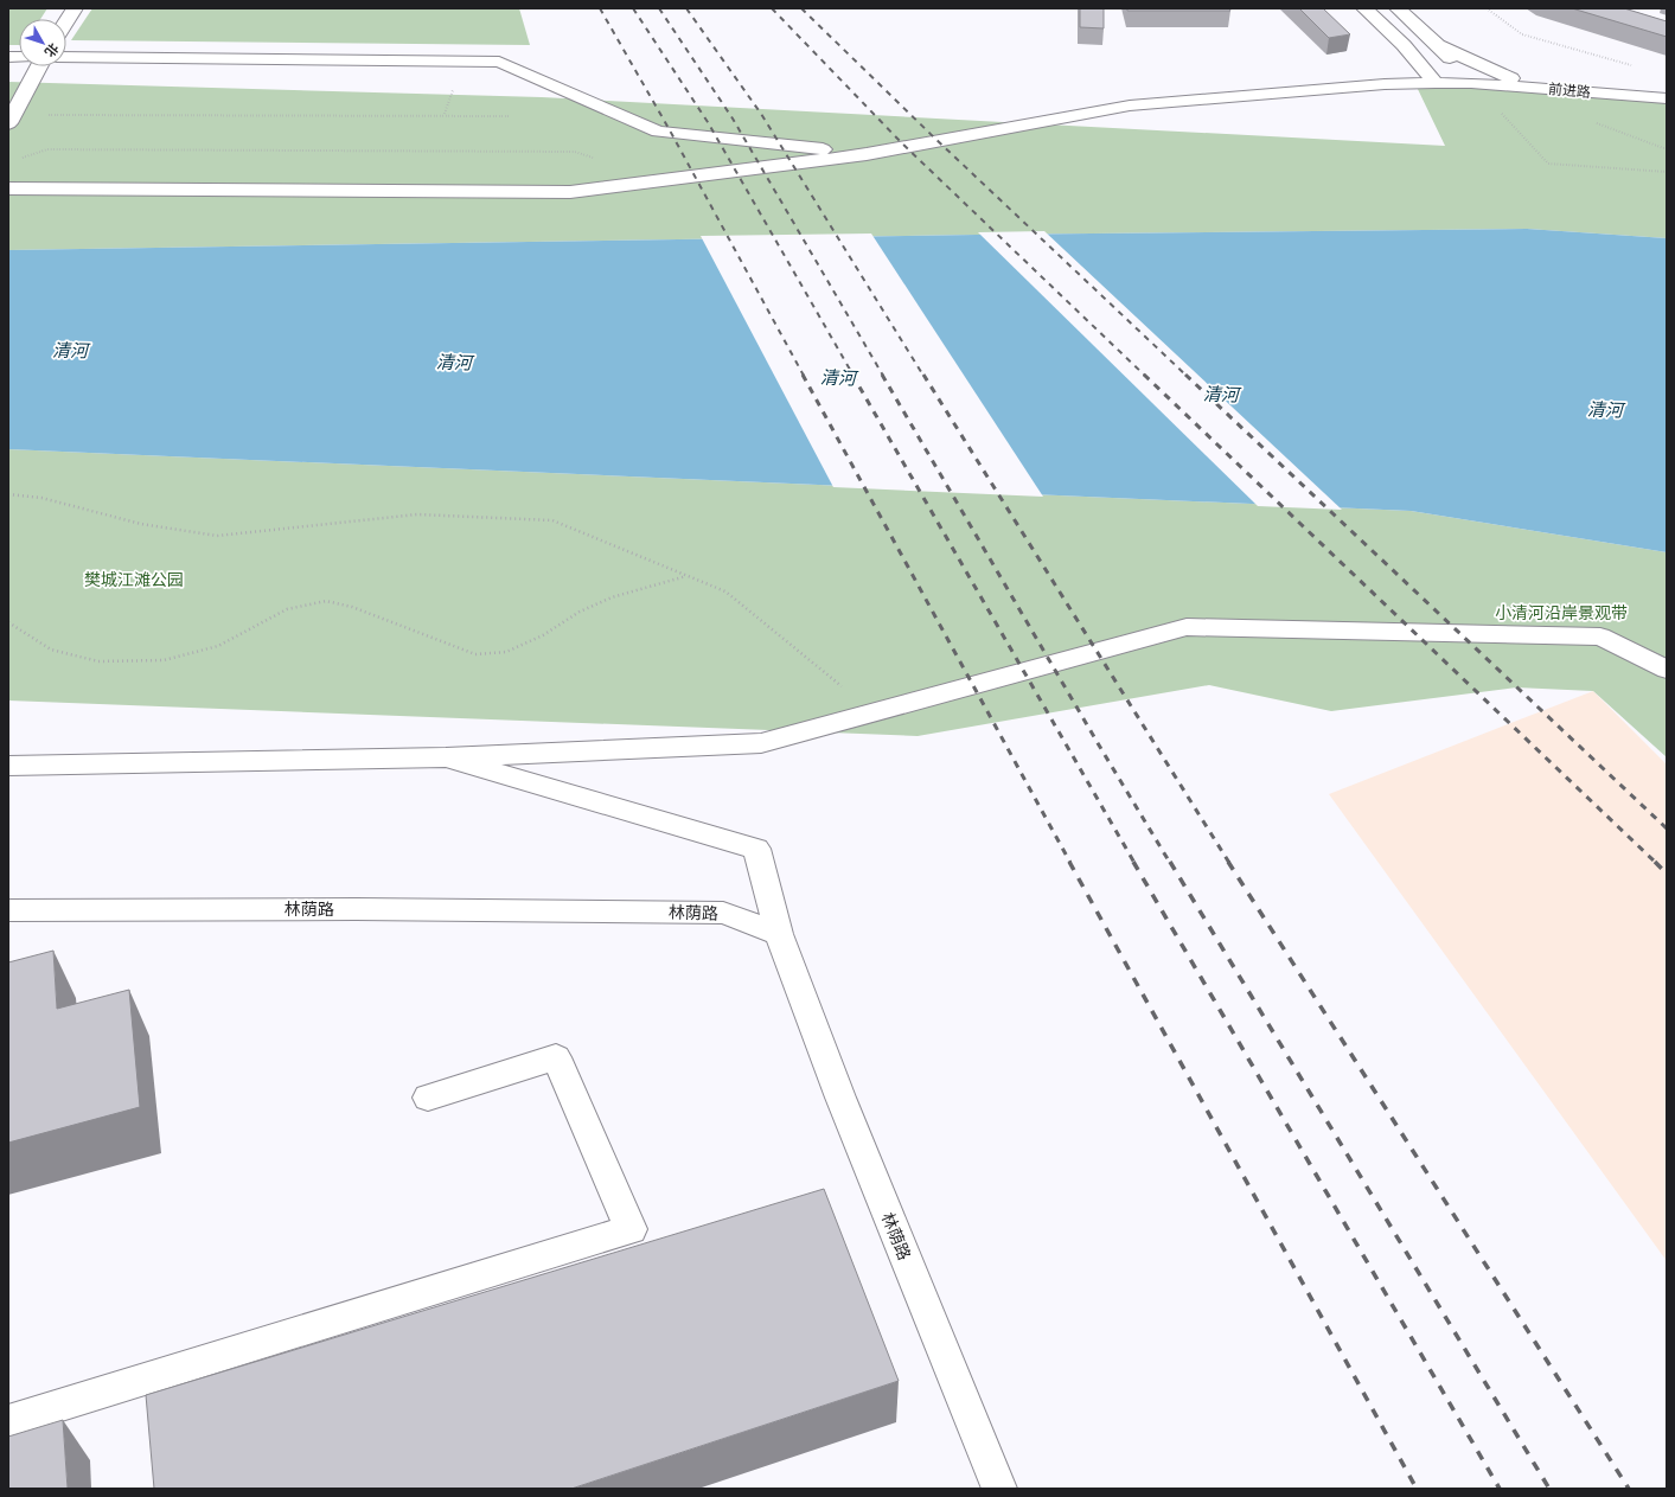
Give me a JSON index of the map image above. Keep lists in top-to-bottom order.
{
  "streets": {
    "street": ["前进路", "林荫路"]
  },
  "water": ["清河"],
  "parks": ["樊城江滩公园", "小清河沿岸景观带"],
  "north": "bottom right"
}
